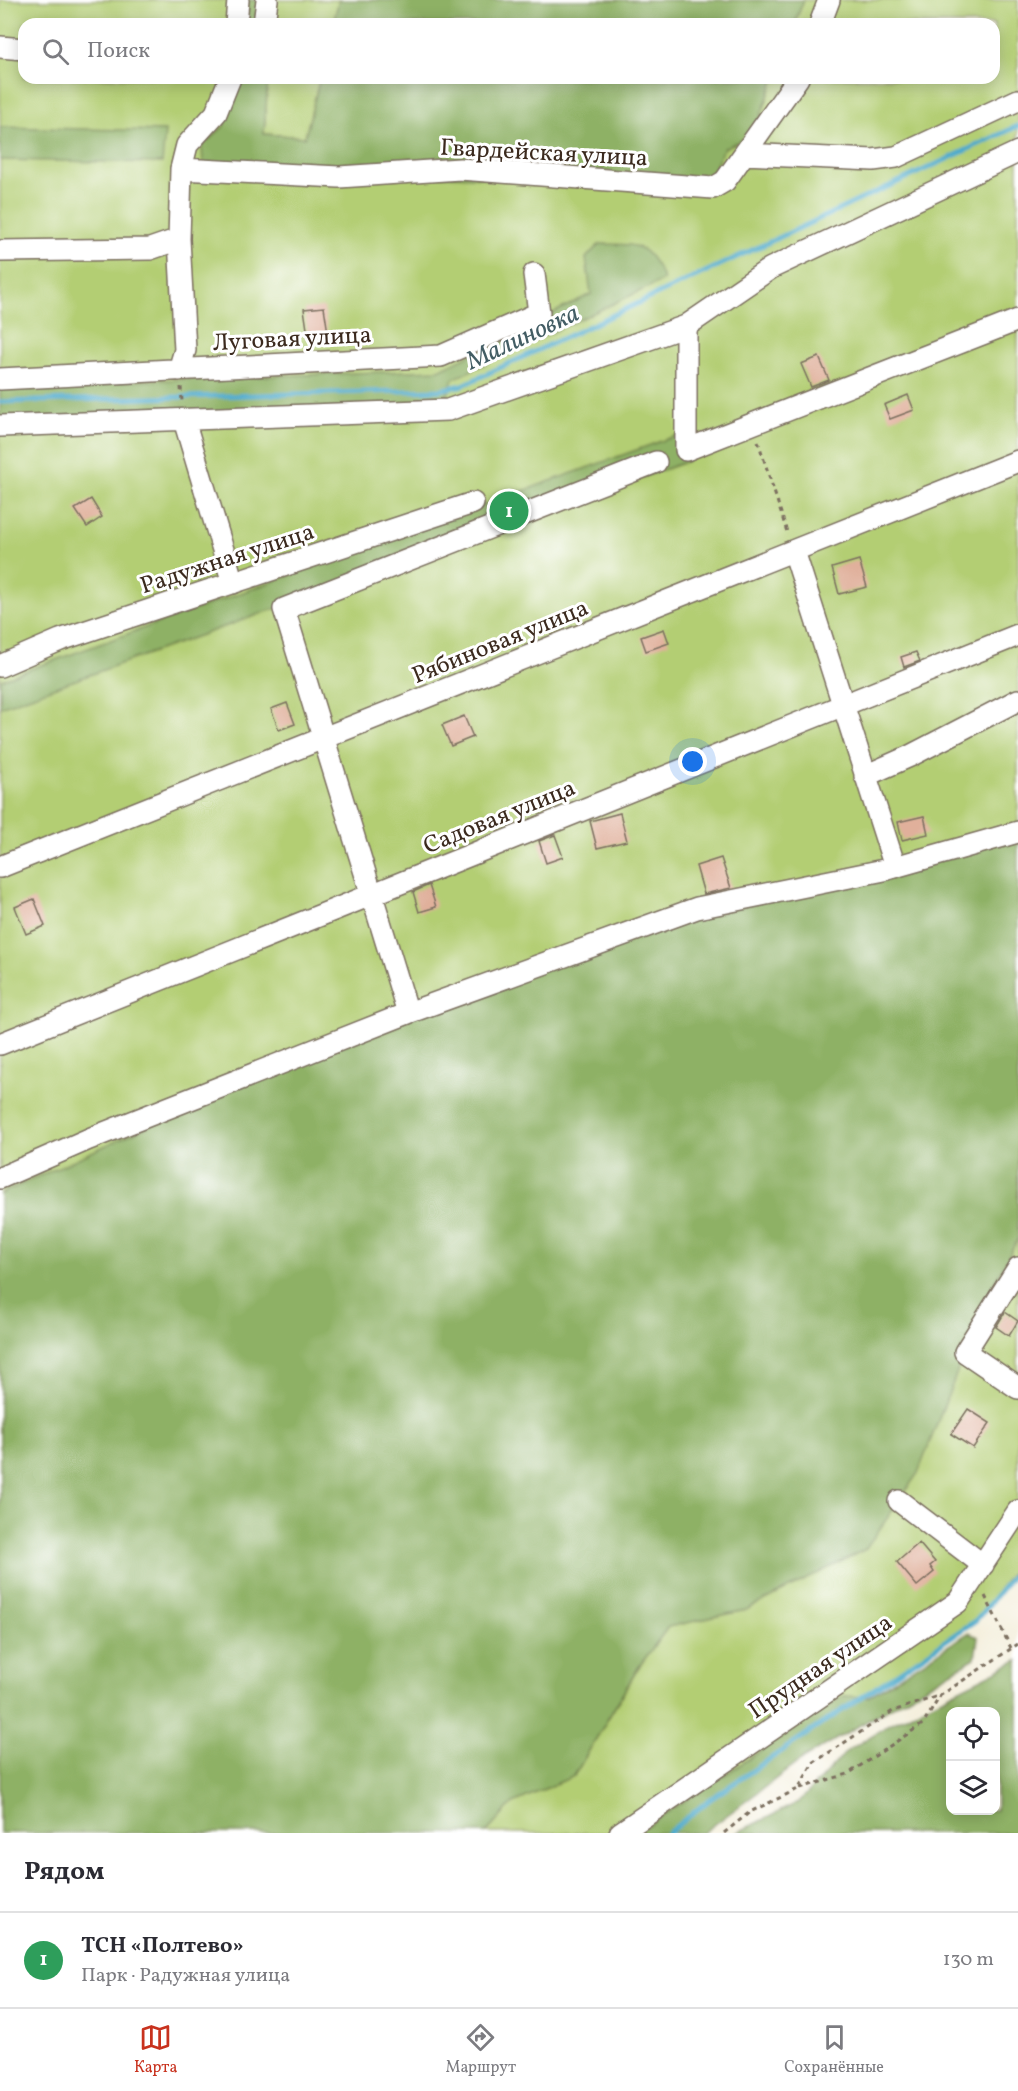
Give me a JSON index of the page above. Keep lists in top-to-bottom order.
{
  "streets": {
    "street": [
      "Гвардейская улица",
      "Луговая улица",
      "Радужная улица",
      "Рябиновая улица",
      "Садовая улица",
      "Прудная улица"
    ]
  },
  "water": ["Малиновка"],
  "page": {
    "search": "Поиск",
    "pins": "1",
    "heading": "Рядом",
    "list": [
      {
        "mark": "1",
        "name": "ТСН «Полтево»",
        "note": "Парк · Радужная улица",
        "value": "130 m"
      }
    ],
    "nav": ["Карта", "Маршрут", "Сохранённые"]
  }
}
